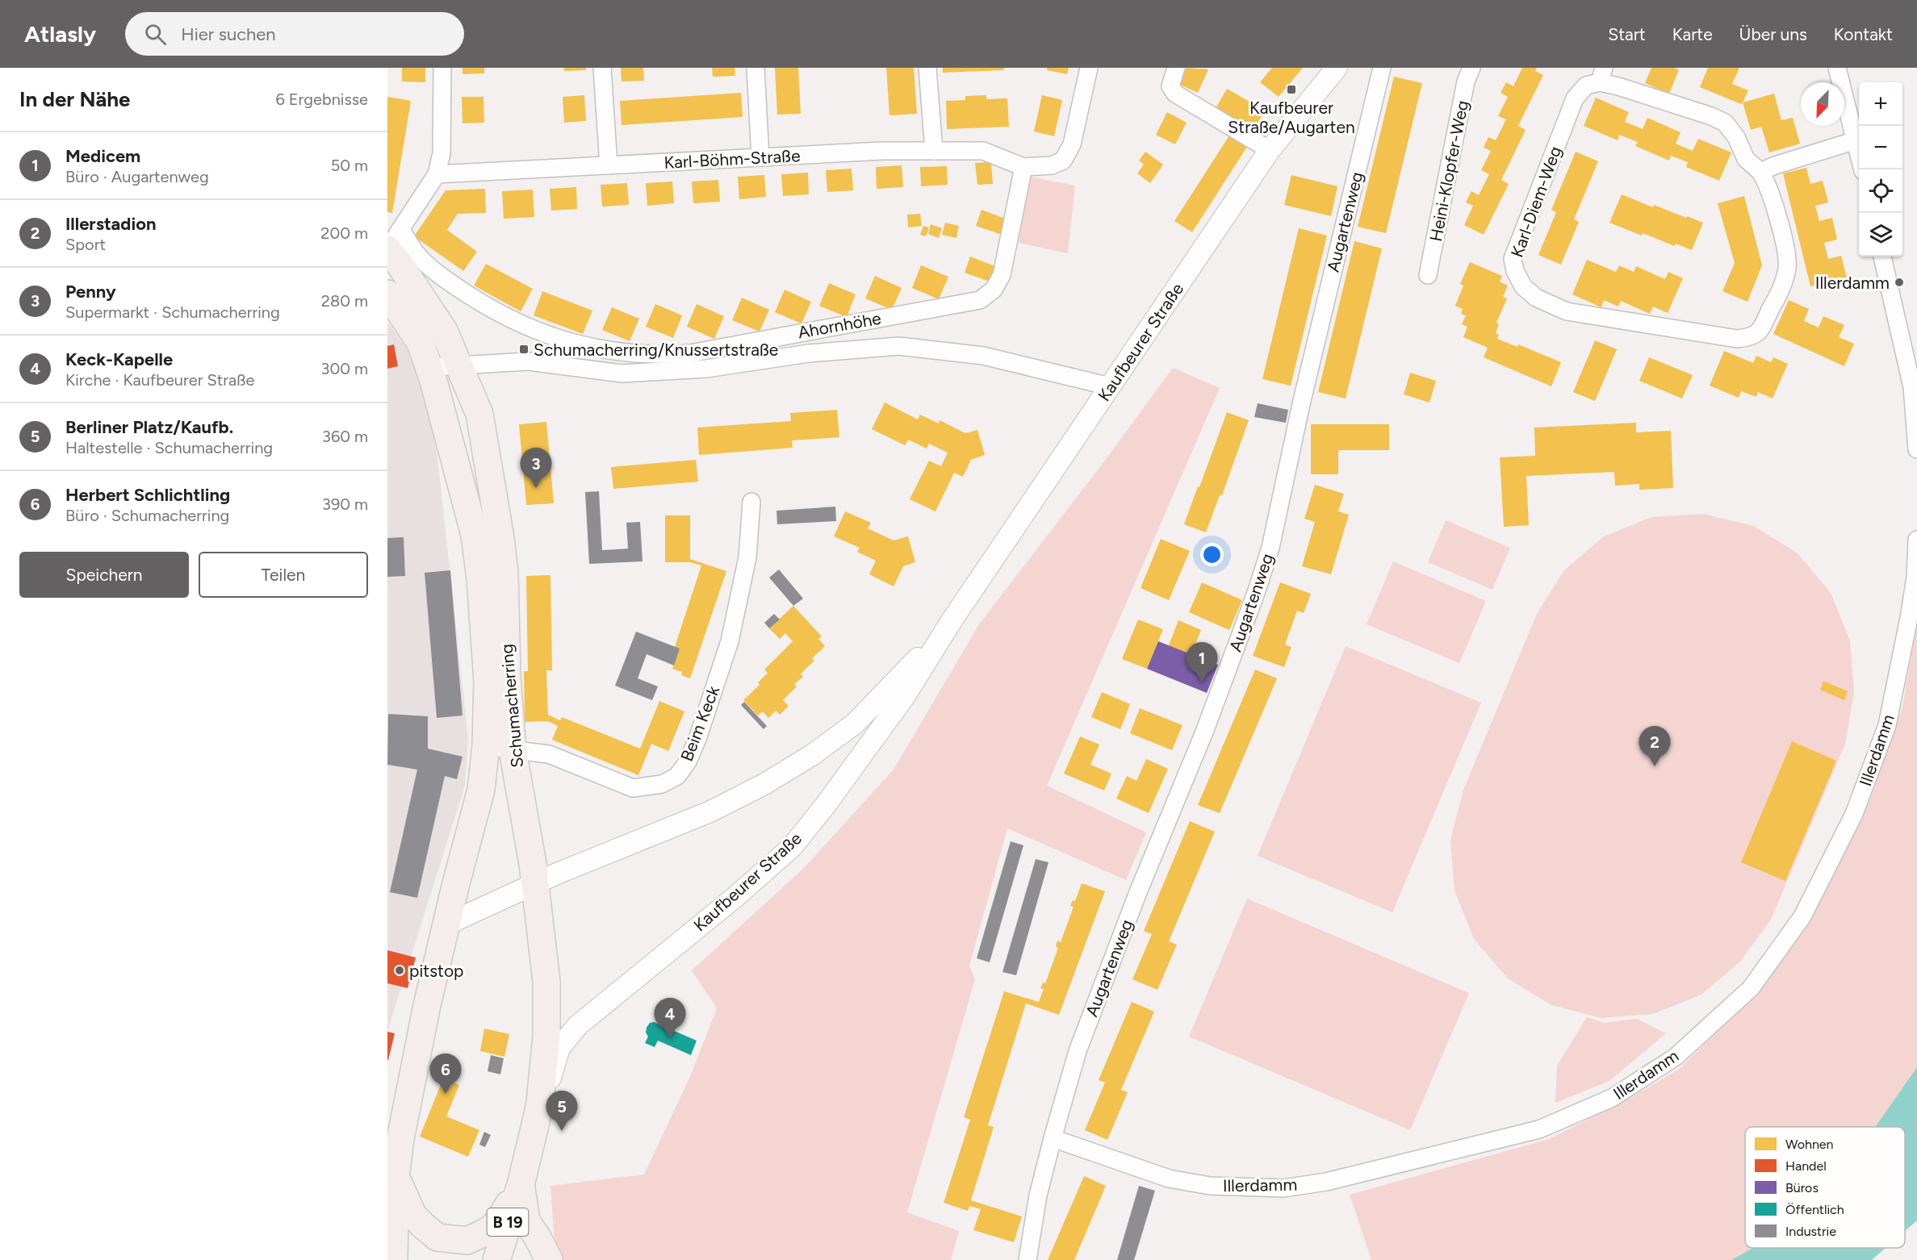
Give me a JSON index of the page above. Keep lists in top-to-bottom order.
{
  "streets": {
    "main road": ["Schumacherring", "B 19"],
    "street": [
      "Karl-Böhm-Straße",
      "Heini-Klopfer-Weg",
      "Karl-Diem-Weg",
      "Augartenweg",
      "Ahornhöhe",
      "Kaufbeurer Straße",
      "Beim Keck",
      "Illerdamm"
    ]
  },
  "crossings": [
    ["Karl-Böhm-Straße", "Ahornhöhe"],
    ["Augartenweg", "Illerdamm"],
    ["Ahornhöhe", "Schumacherring"],
    ["Kaufbeurer Straße", "Schumacherring"],
    ["Schumacherring", "Beim Keck"],
    ["Schumacherring", "B 19"]
  ],
  "places": {
    "transit": ["Kaufbeurer Straße/Augarten", "Schumacherring/Knussertstraße"],
    "other": ["Illerdamm", "pitstop"]
  },
  "legend": [
    "Wohnen",
    "Handel",
    "Büros",
    "Öffentlich",
    "Industrie"
  ],
  "north": "bottom left",
  "page": {
    "header": "Atlasly",
    "search": "Hier suchen",
    "nav": [
      "Start",
      "Karte",
      "Über uns",
      "Kontakt"
    ],
    "heading": ["In der Nähe", "6 Ergebnisse"],
    "map_buttons": ["+", "−"],
    "list": [
      {
        "mark": "1",
        "name": "Medicem",
        "note": "Büro · Augartenweg",
        "value": "50 m"
      },
      {
        "mark": "2",
        "name": "Illerstadion",
        "note": "Sport",
        "value": "200 m"
      },
      {
        "mark": "3",
        "name": "Penny",
        "note": "Supermarkt · Schumacherring",
        "value": "280 m"
      },
      {
        "mark": "4",
        "name": "Keck-Kapelle",
        "note": "Kirche · Kaufbeurer Straße",
        "value": "300 m"
      },
      {
        "mark": "5",
        "name": "Berliner Platz/Kaufb.",
        "note": "Haltestelle · Schumacherring",
        "value": "360 m"
      },
      {
        "mark": "6",
        "name": "Herbert Schlichtling",
        "note": "Büro · Schumacherring",
        "value": "390 m"
      }
    ],
    "pins": [
      "3",
      "1",
      "2",
      "4",
      "6",
      "5"
    ],
    "buttons": ["Speichern", "Teilen"]
  }
}
